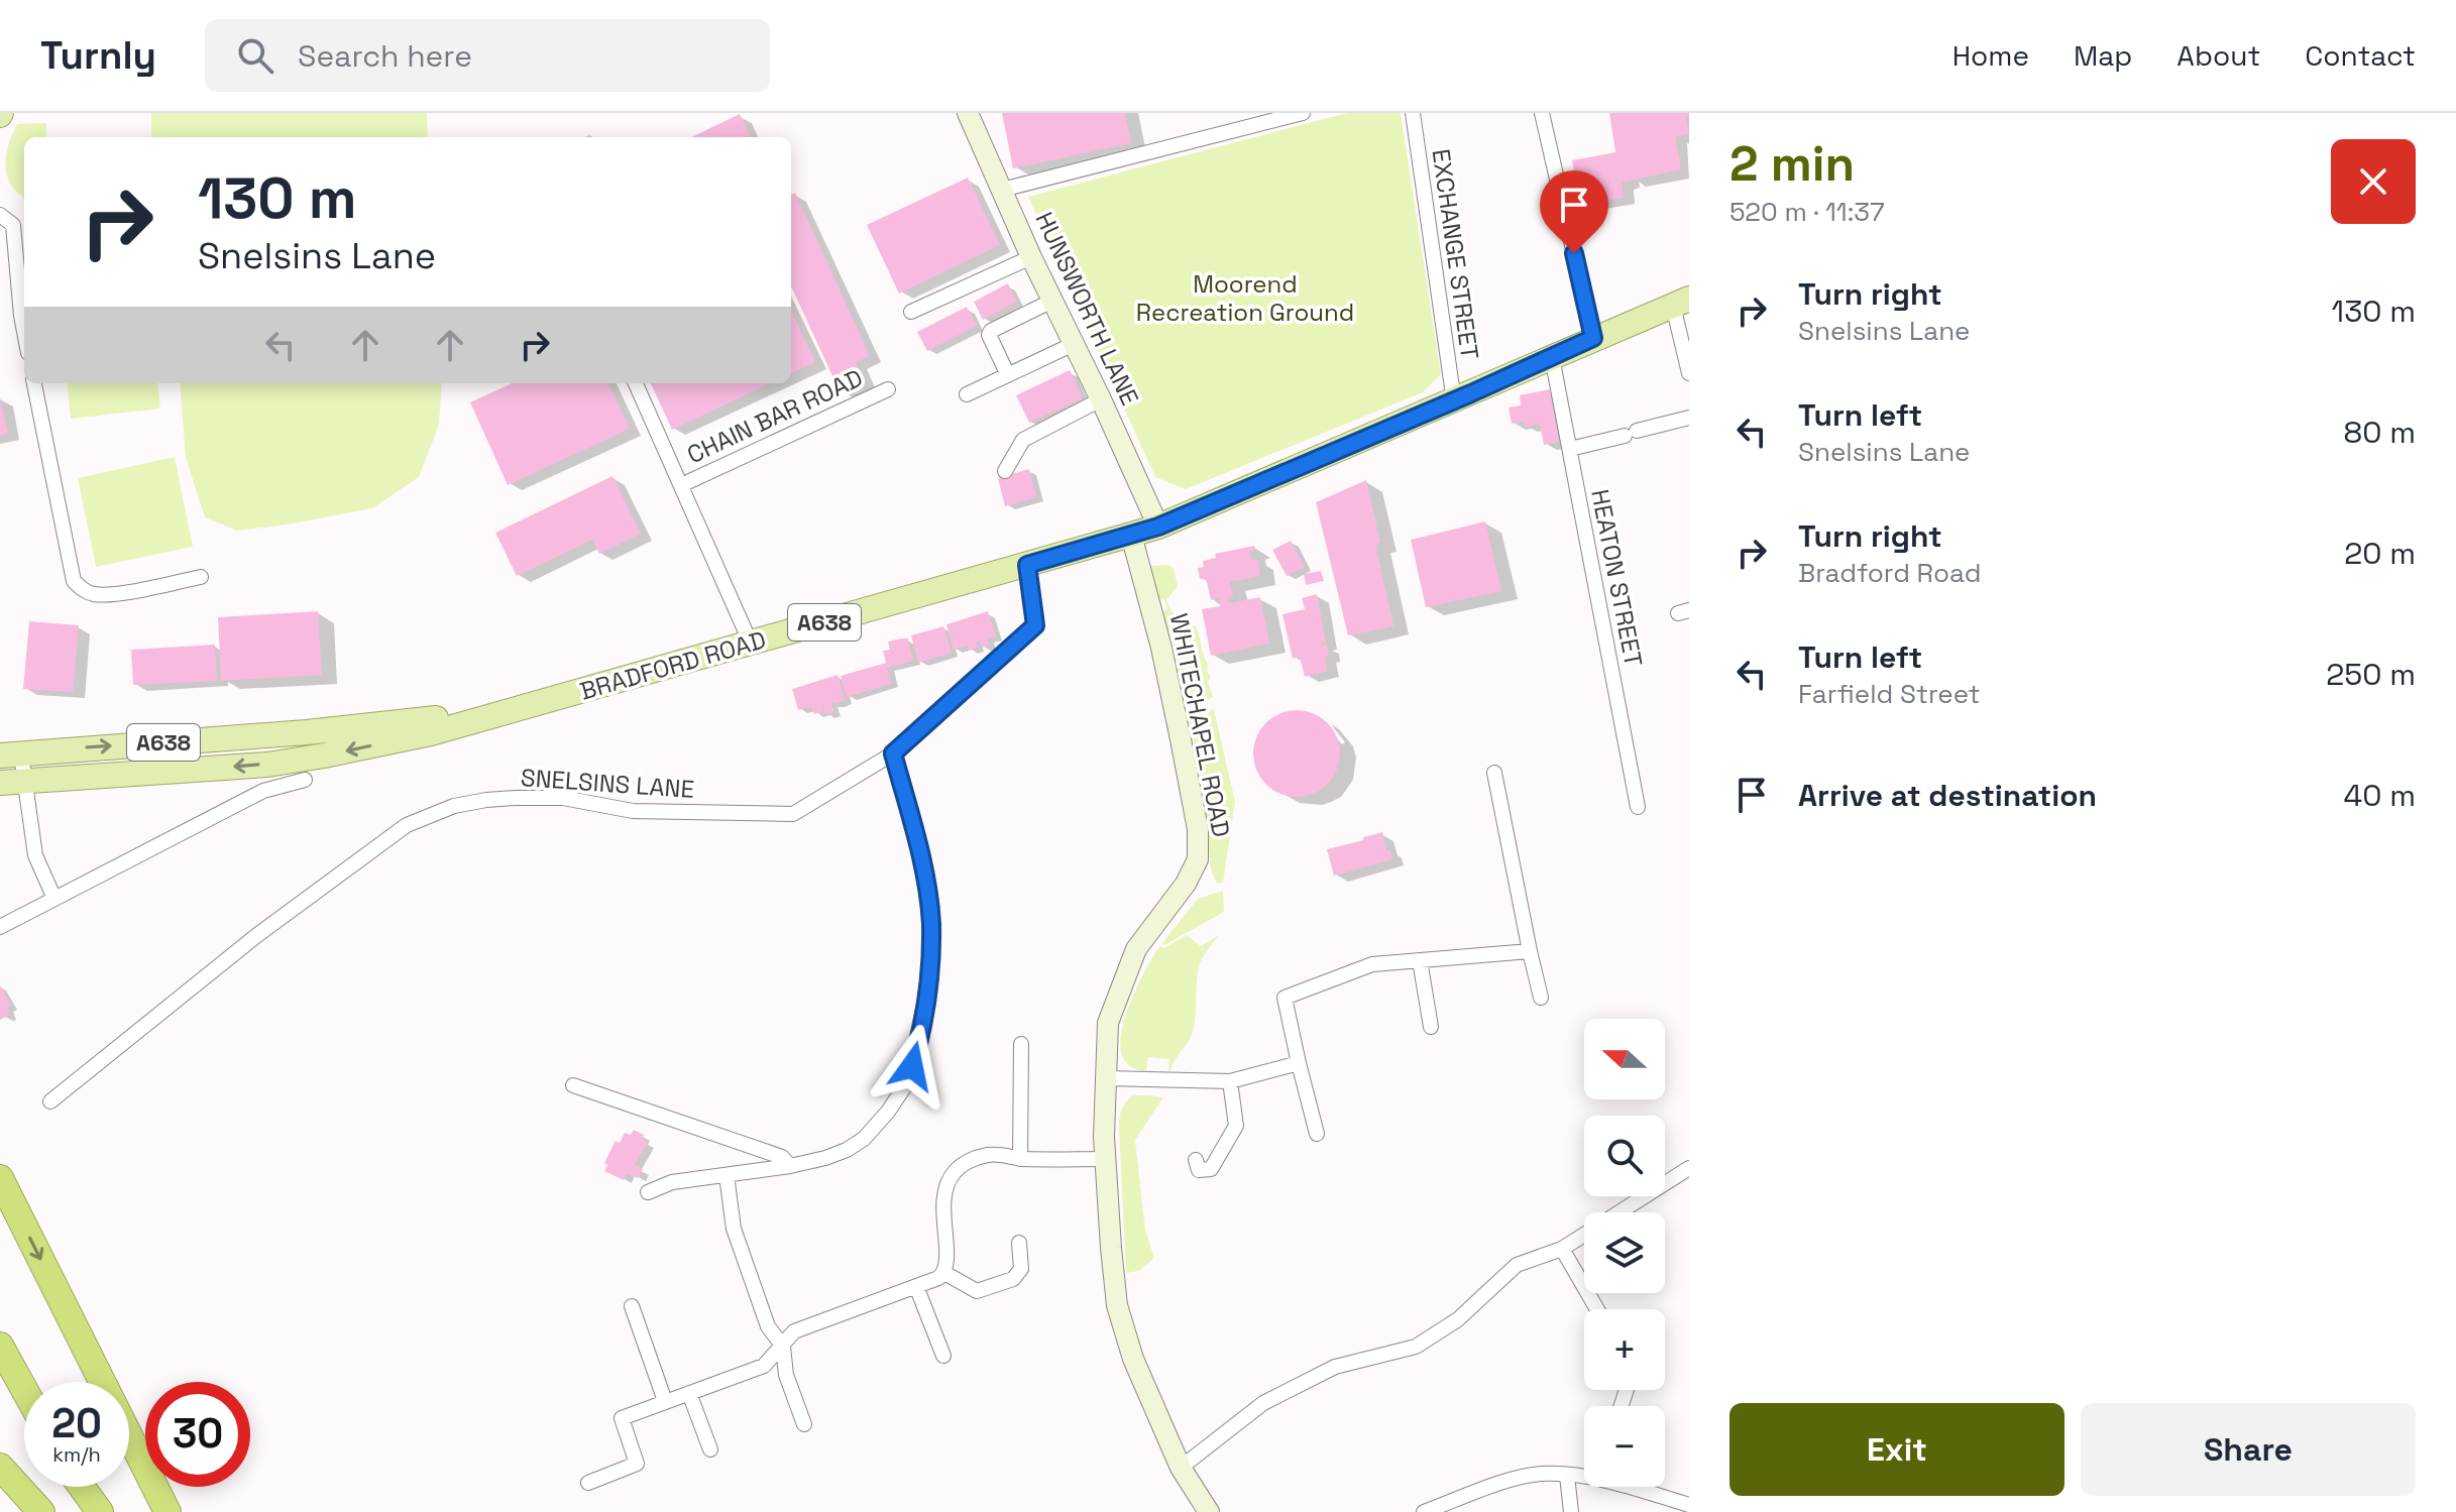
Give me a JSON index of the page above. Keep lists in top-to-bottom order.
{
  "streets": {
    "main road": ["A638", "BRADFORD ROAD"],
    "street": [
      "EXCHANGE STREET",
      "HUNSWORTH LANE",
      "CHAIN BAR ROAD",
      "HEATON STREET",
      "WHITECHAPEL ROAD",
      "SNELSINS LANE"
    ]
  },
  "crossings": [
    ["EXCHANGE STREET", "BRADFORD ROAD"],
    ["HUNSWORTH LANE", "BRADFORD ROAD"],
    ["CHAIN BAR ROAD", "BRADFORD ROAD"],
    ["HEATON STREET", "BRADFORD ROAD"],
    ["BRADFORD ROAD", "WHITECHAPEL ROAD"],
    ["BRADFORD ROAD", "SNELSINS LANE"]
  ],
  "parks": ["Moorend Recreation Ground"],
  "north": "left",
  "page": {
    "header": "Turnly",
    "search": "Search here",
    "nav": [
      "Home",
      "Map",
      "About",
      "Contact"
    ],
    "heading": ["2 min", "520 m · 11:37"],
    "turn": ["130 m", "Snelsins Lane"],
    "list": [
      {
        "name": "Turn right",
        "note": "Snelsins Lane",
        "value": "130 m"
      },
      {
        "name": "Turn left",
        "note": "Snelsins Lane",
        "value": "80 m"
      },
      {
        "name": "Turn right",
        "note": "Bradford Road",
        "value": "20 m"
      },
      {
        "name": "Turn left",
        "note": "Farfield Street",
        "value": "250 m"
      },
      {
        "name": "Arrive at destination",
        "value": "40 m"
      }
    ],
    "map_buttons": ["+", "−"],
    "speed": "20 km/h",
    "limit": "30",
    "buttons": ["Exit", "Share"]
  }
}
